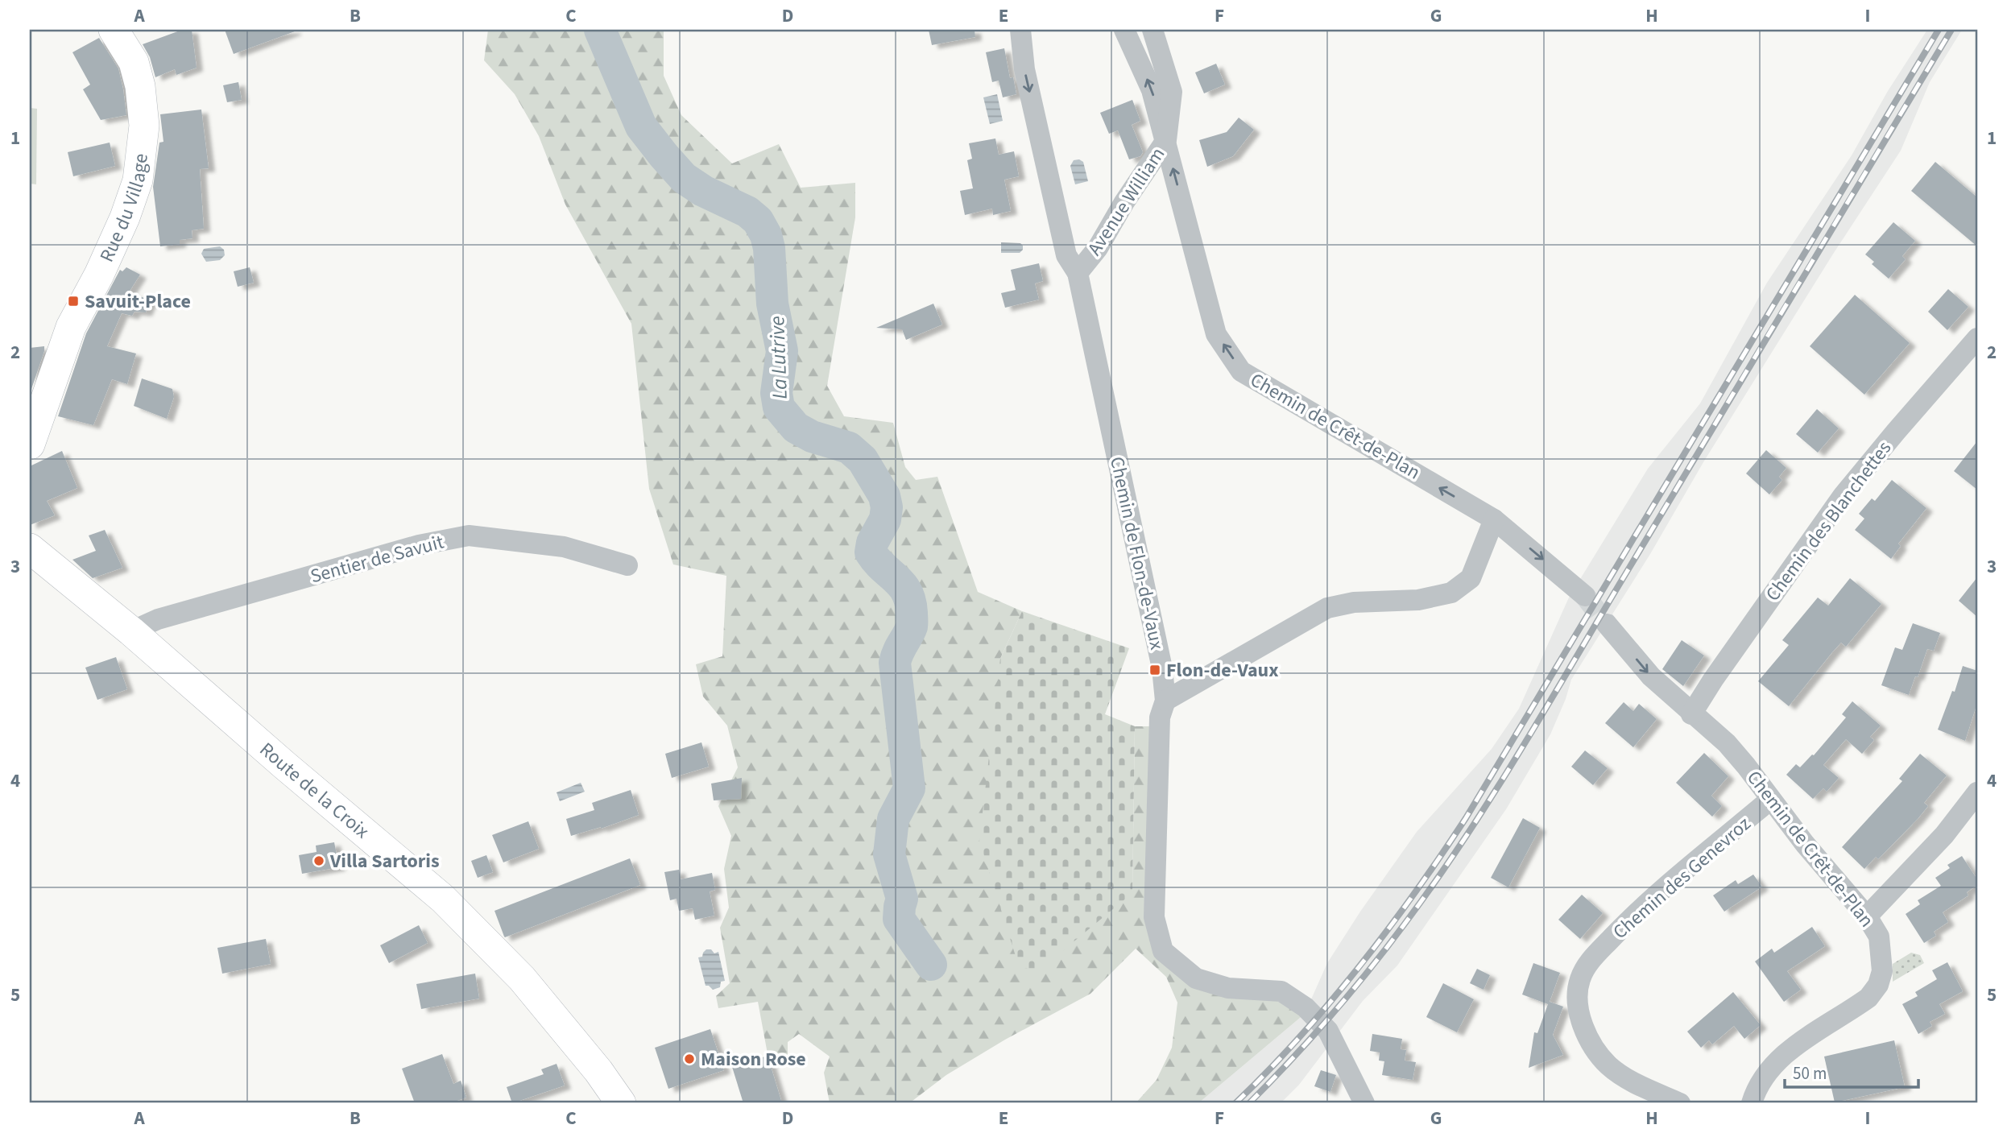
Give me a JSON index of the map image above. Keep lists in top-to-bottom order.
{
  "streets": {
    "street": [
      "Avenue William",
      "Rue du Village",
      "Chemin de Crêt-de-Plan",
      "Chemin des Blanchettes",
      "Chemin de Flon-de-Vaux",
      "Sentier de Savuit",
      "Route de la Croix",
      "Chemin des Genevroz"
    ]
  },
  "crossings": [
    ["Avenue William", "Chemin de Crêt-de-Plan"],
    ["Avenue William", "Chemin de Flon-de-Vaux"],
    ["Chemin de Crêt-de-Plan", "Chemin des Blanchettes"],
    ["Chemin de Crêt-de-Plan", "Chemin des Genevroz"],
    ["Sentier de Savuit", "Route de la Croix"]
  ],
  "water": ["La Lutrive"],
  "places": {
    "transit": ["Savuit-Place", "Flon-de-Vaux"],
    "other": ["Villa Sartoris", "Maison Rose"]
  },
  "scale_bar": "50 m",
  "grid": {
    "columns": [
      "A",
      "B",
      "C",
      "D",
      "E",
      "F",
      "G",
      "H",
      "I"
    ],
    "rows": [
      "1",
      "2",
      "3",
      "4",
      "5"
    ]
  }
}
